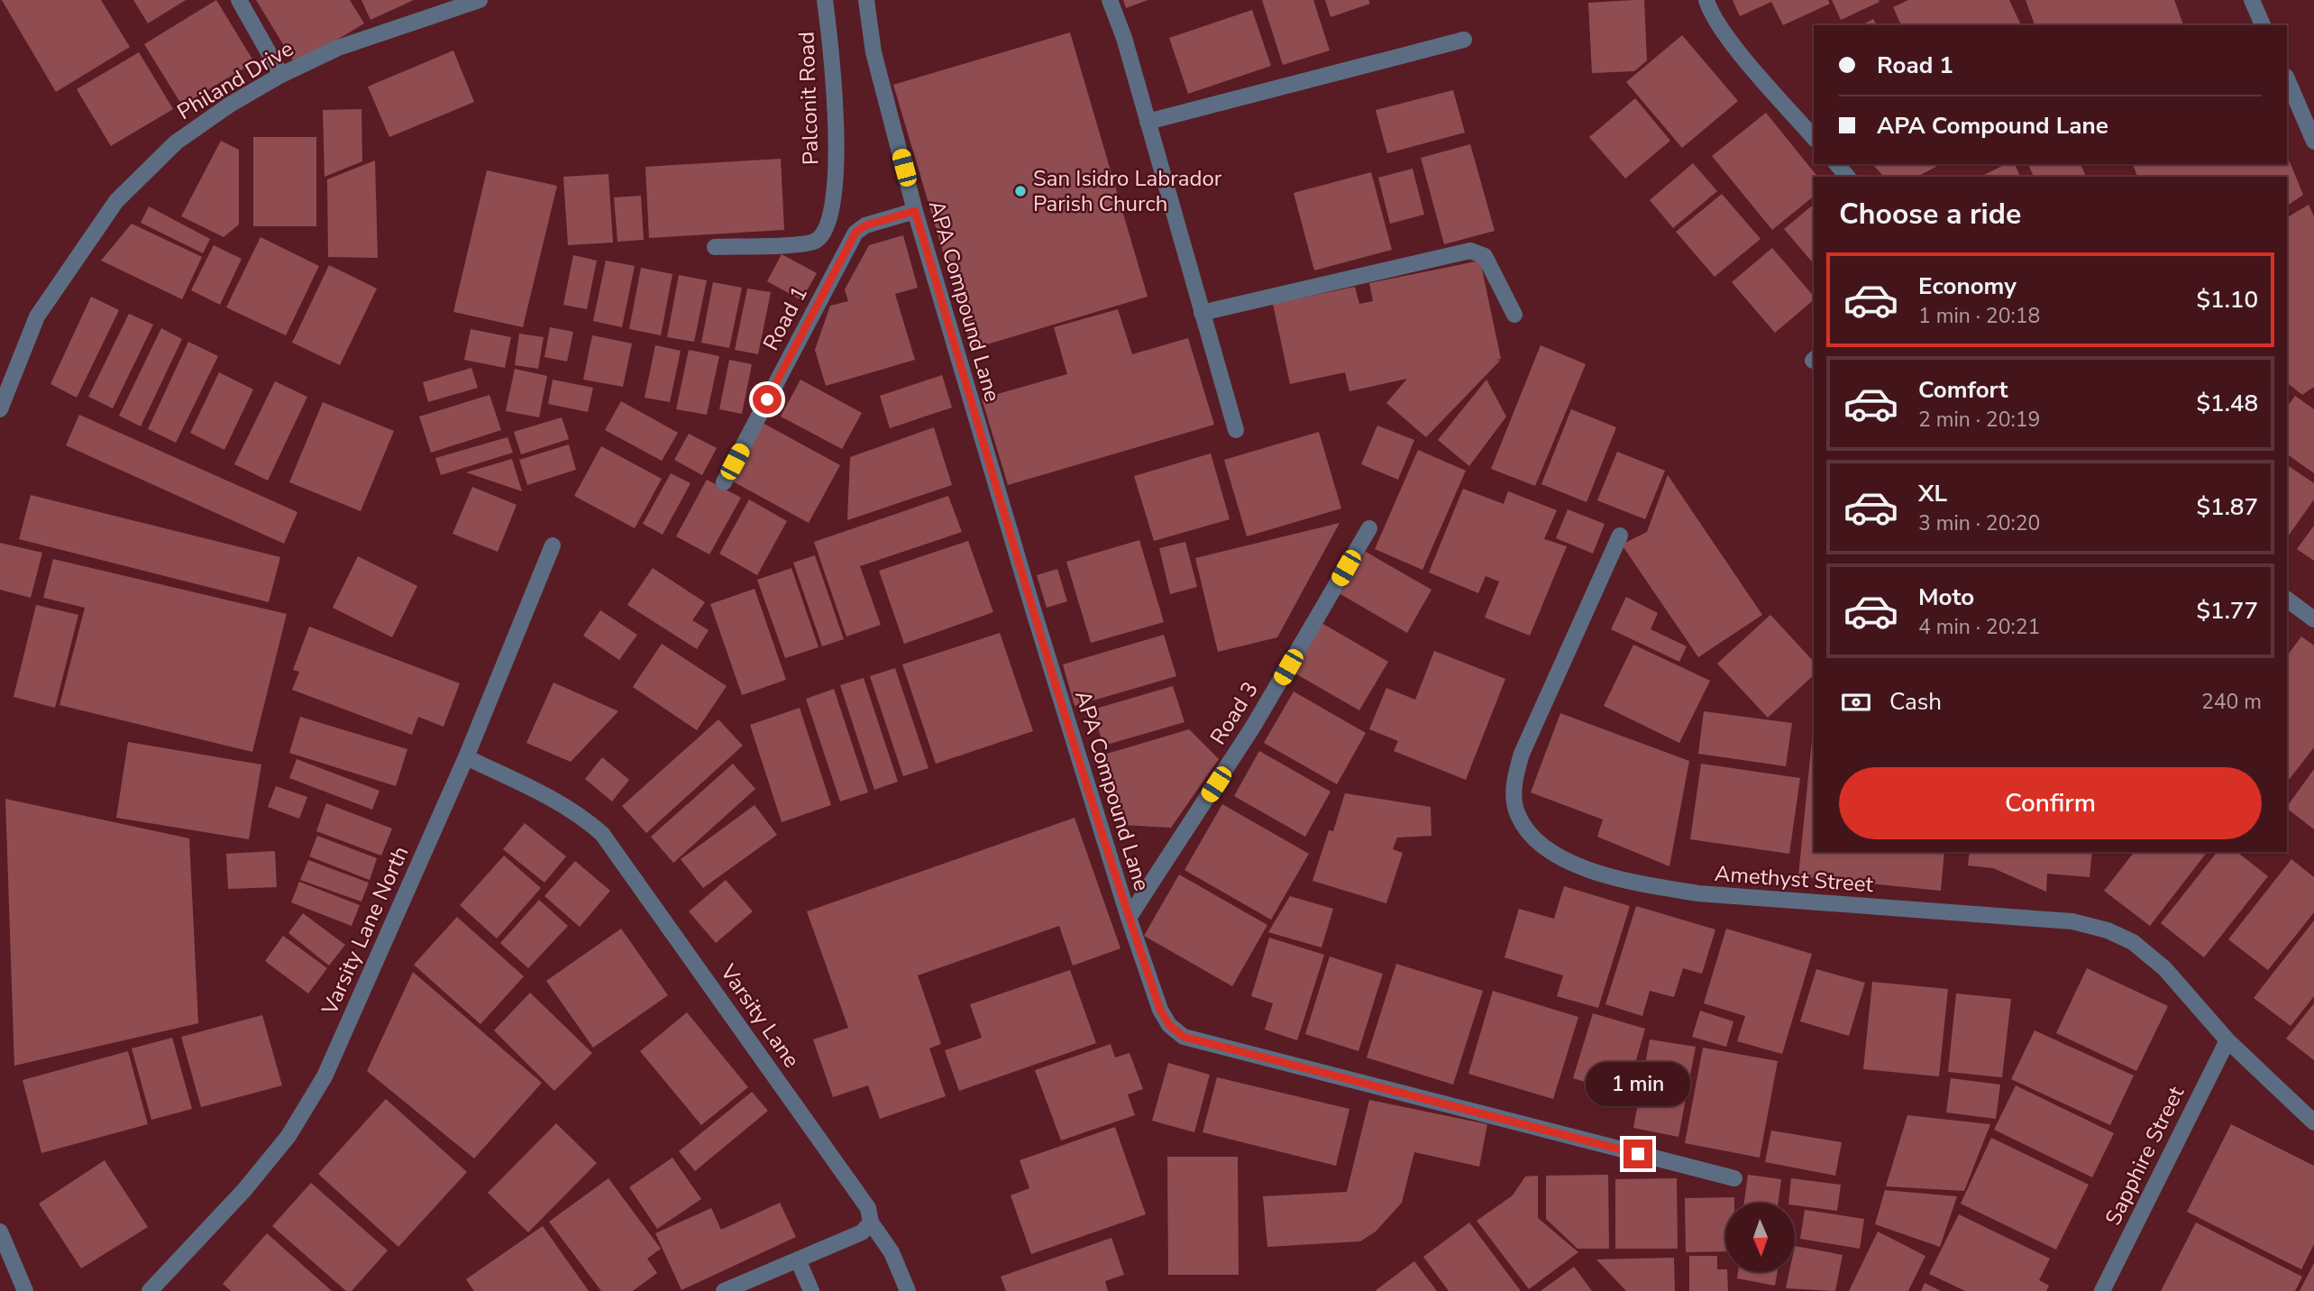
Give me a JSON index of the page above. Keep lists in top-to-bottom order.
{
  "streets": {
    "street": [
      "Philand Drive",
      "Palconit Road",
      "APA Compound Lane",
      "Road 1",
      "Road 3",
      "Amethyst Street",
      "Varsity Lane North",
      "Varsity Lane",
      "Sapphire Street"
    ]
  },
  "crossings": [
    ["APA Compound Lane", "Road 1"],
    ["APA Compound Lane", "Road 3"],
    ["Amethyst Street", "Sapphire Street"],
    ["Varsity Lane North", "Varsity Lane"]
  ],
  "places": ["San Isidro Labrador Parish Church"],
  "north": "bottom",
  "page": {
    "banner": ["Road 1", "APA Compound Lane"],
    "heading": "Choose a ride",
    "list": [
      {
        "name": "Economy",
        "note": "1 min · 20:18",
        "value": "$1.10"
      },
      {
        "name": "Comfort",
        "note": "2 min · 20:19",
        "value": "$1.48"
      },
      {
        "name": "XL",
        "note": "3 min · 20:20",
        "value": "$1.87"
      },
      {
        "name": "Moto",
        "note": "4 min · 20:21",
        "value": "$1.77"
      }
    ],
    "pay": ["Cash", "240 m"],
    "buttons": "Confirm",
    "bubble": "1 min"
  }
}
